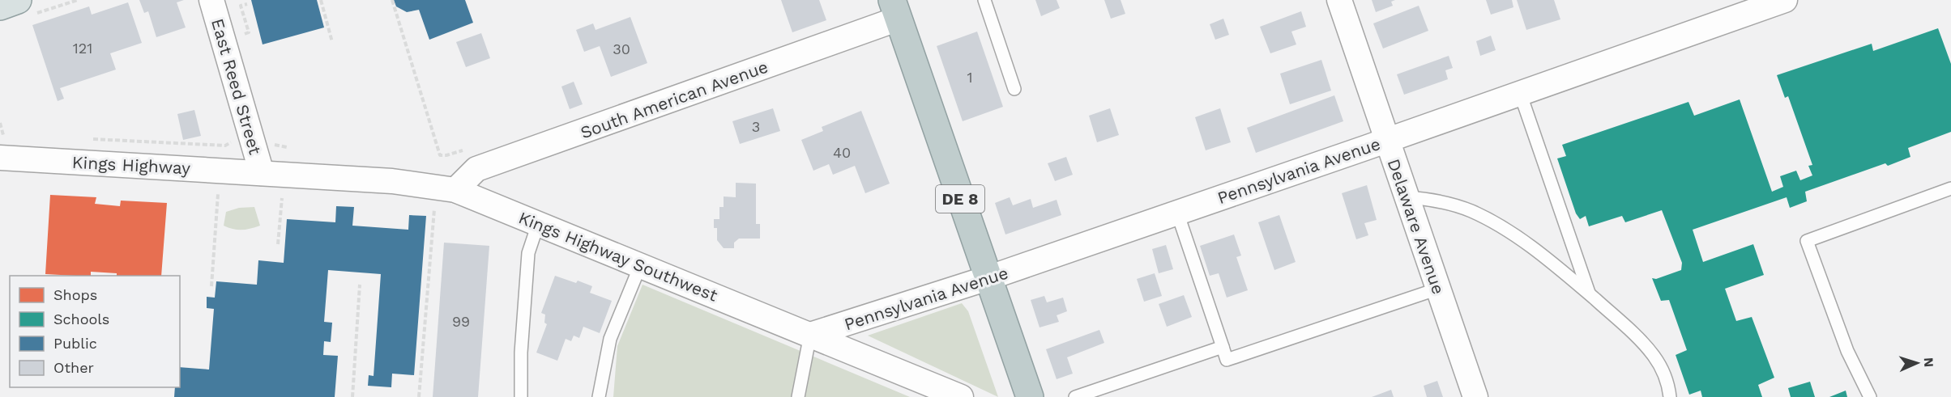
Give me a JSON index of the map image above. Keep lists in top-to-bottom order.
{
  "streets": {
    "highway": ["DE 8"],
    "street": [
      "East Reed Street",
      "South American Avenue",
      "Kings Highway",
      "Pennsylvania Avenue",
      "Delaware Avenue",
      "Kings Highway Southwest"
    ]
  },
  "crossings": [
    ["East Reed Street", "Kings Highway"],
    ["East Reed Street", "Kings Highway Southwest"],
    ["South American Avenue", "DE 8"],
    ["South American Avenue", "Kings Highway Southwest"],
    ["Kings Highway", "Kings Highway Southwest"],
    ["Pennsylvania Avenue", "DE 8"],
    ["Pennsylvania Avenue", "Delaware Avenue"],
    ["Pennsylvania Avenue", "Kings Highway Southwest"]
  ],
  "house_numbers": [
    "121",
    "30",
    "1",
    "3",
    "40",
    "99"
  ],
  "legend": [
    "Shops",
    "Schools",
    "Public",
    "Other"
  ],
  "north": "right"
}
